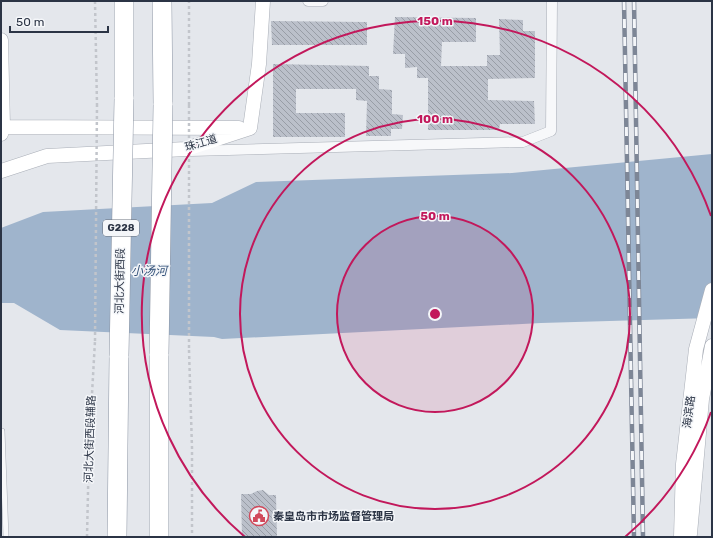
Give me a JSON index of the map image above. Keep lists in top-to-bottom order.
{
  "streets": {
    "highway": ["G228", "河北大街西段"],
    "street": ["珠江道", "海滨路"],
    "path": ["河北大街西段辅路"]
  },
  "water": ["小汤河"],
  "places": {
    "public building": ["秦皇岛市市场监督管理局"]
  },
  "scale_bar": "50 m",
  "rings": ["150 m", "100 m", "50 m"]
}
